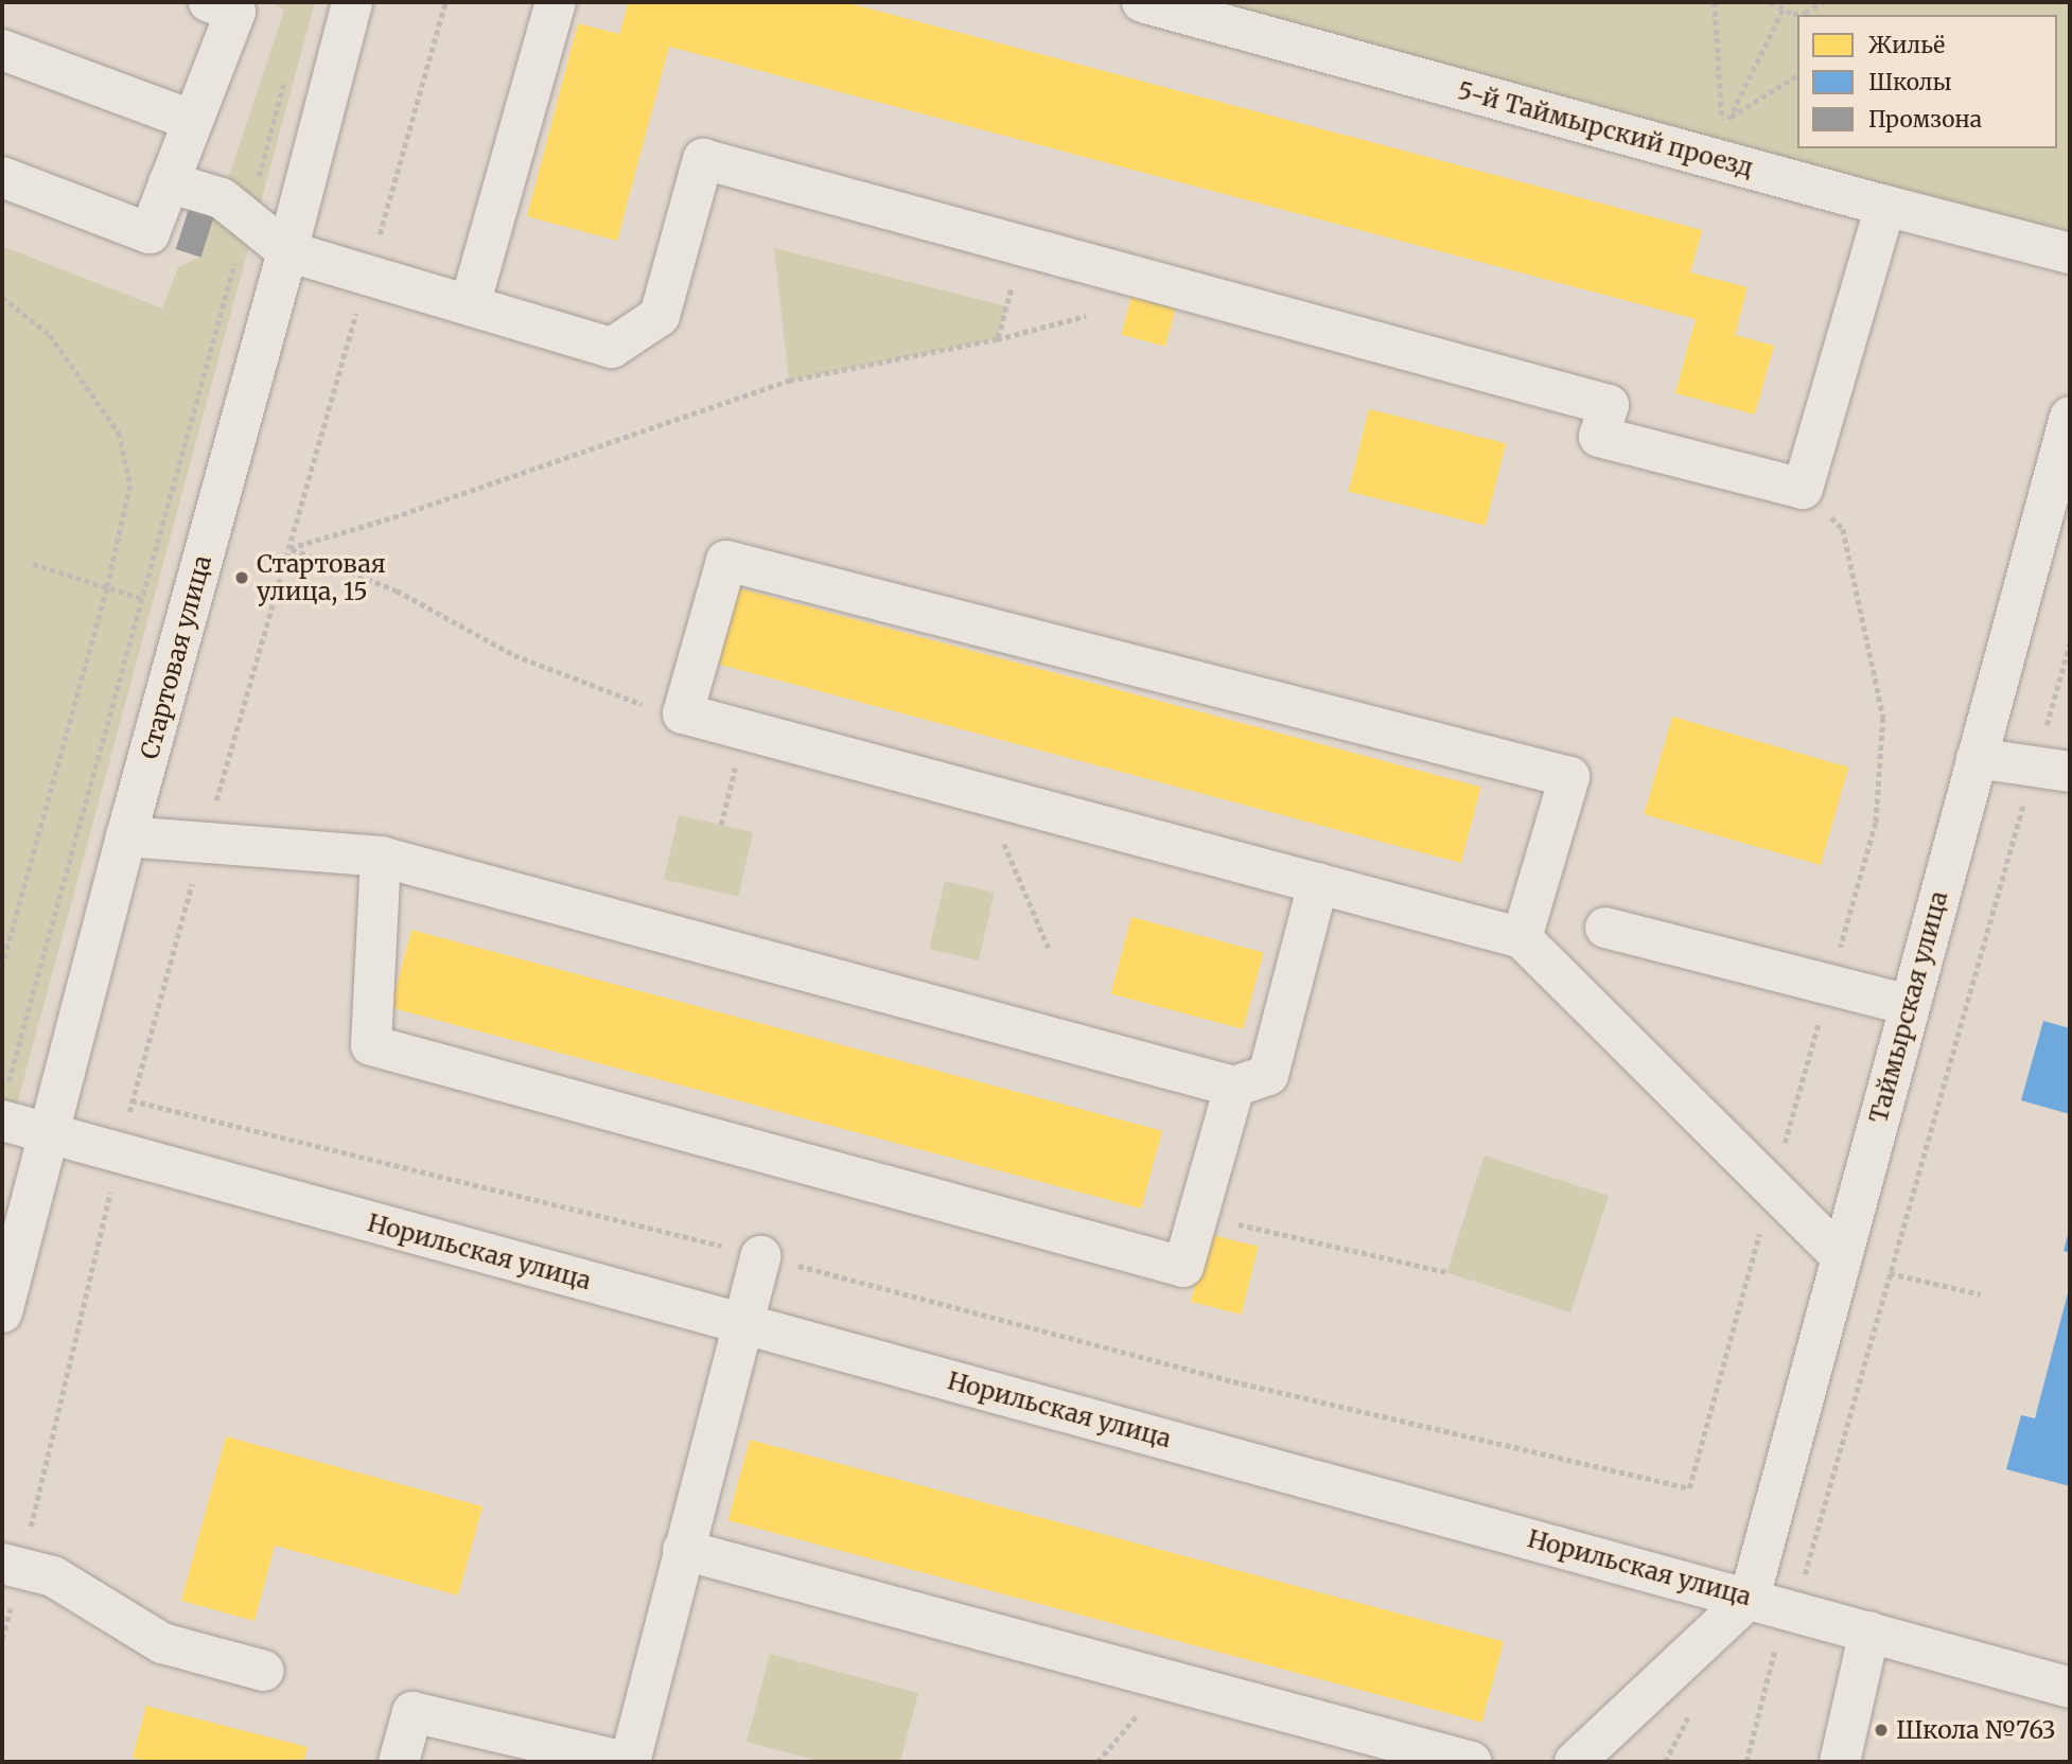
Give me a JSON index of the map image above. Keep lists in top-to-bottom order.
{
  "streets": {
    "street": [
      "5-й Таймырский проезд",
      "Стартовая улица",
      "Таймырская улица",
      "Норильская улица"
    ]
  },
  "crossings": [
    ["Стартовая улица", "Норильская улица"],
    ["Таймырская улица", "Норильская улица"]
  ],
  "places": ["Стартовая улица, 15", "Школа №763"],
  "legend": ["Жильё", "Школы", "Промзона"]
}
